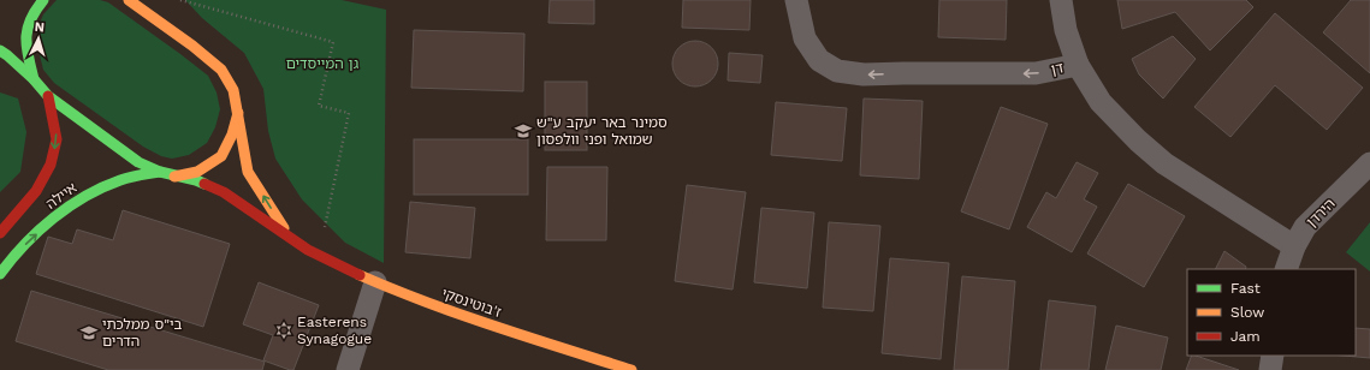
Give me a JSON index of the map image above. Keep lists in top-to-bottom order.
{
  "streets": {
    "street": [
      "דן",
      "איילה",
      "הירדן",
      "ז'בוטינסקי"
    ]
  },
  "crossings": [
    ["דן", "הירדן"],
    ["איילה", "ז'בוטינסקי"]
  ],
  "one_way": ["דן"],
  "parks": ["גן המייסדים"],
  "places": {
    "school or university": ["סמינר באר יעקב ע\"ש שמואל ופני וולפסון", "בי\"ס ממלכתי הדרים"],
    "synagogue": ["Easterens Synagogue"]
  },
  "legend": ["Fast", "Slow", "Jam"],
  "north": "top"
}
